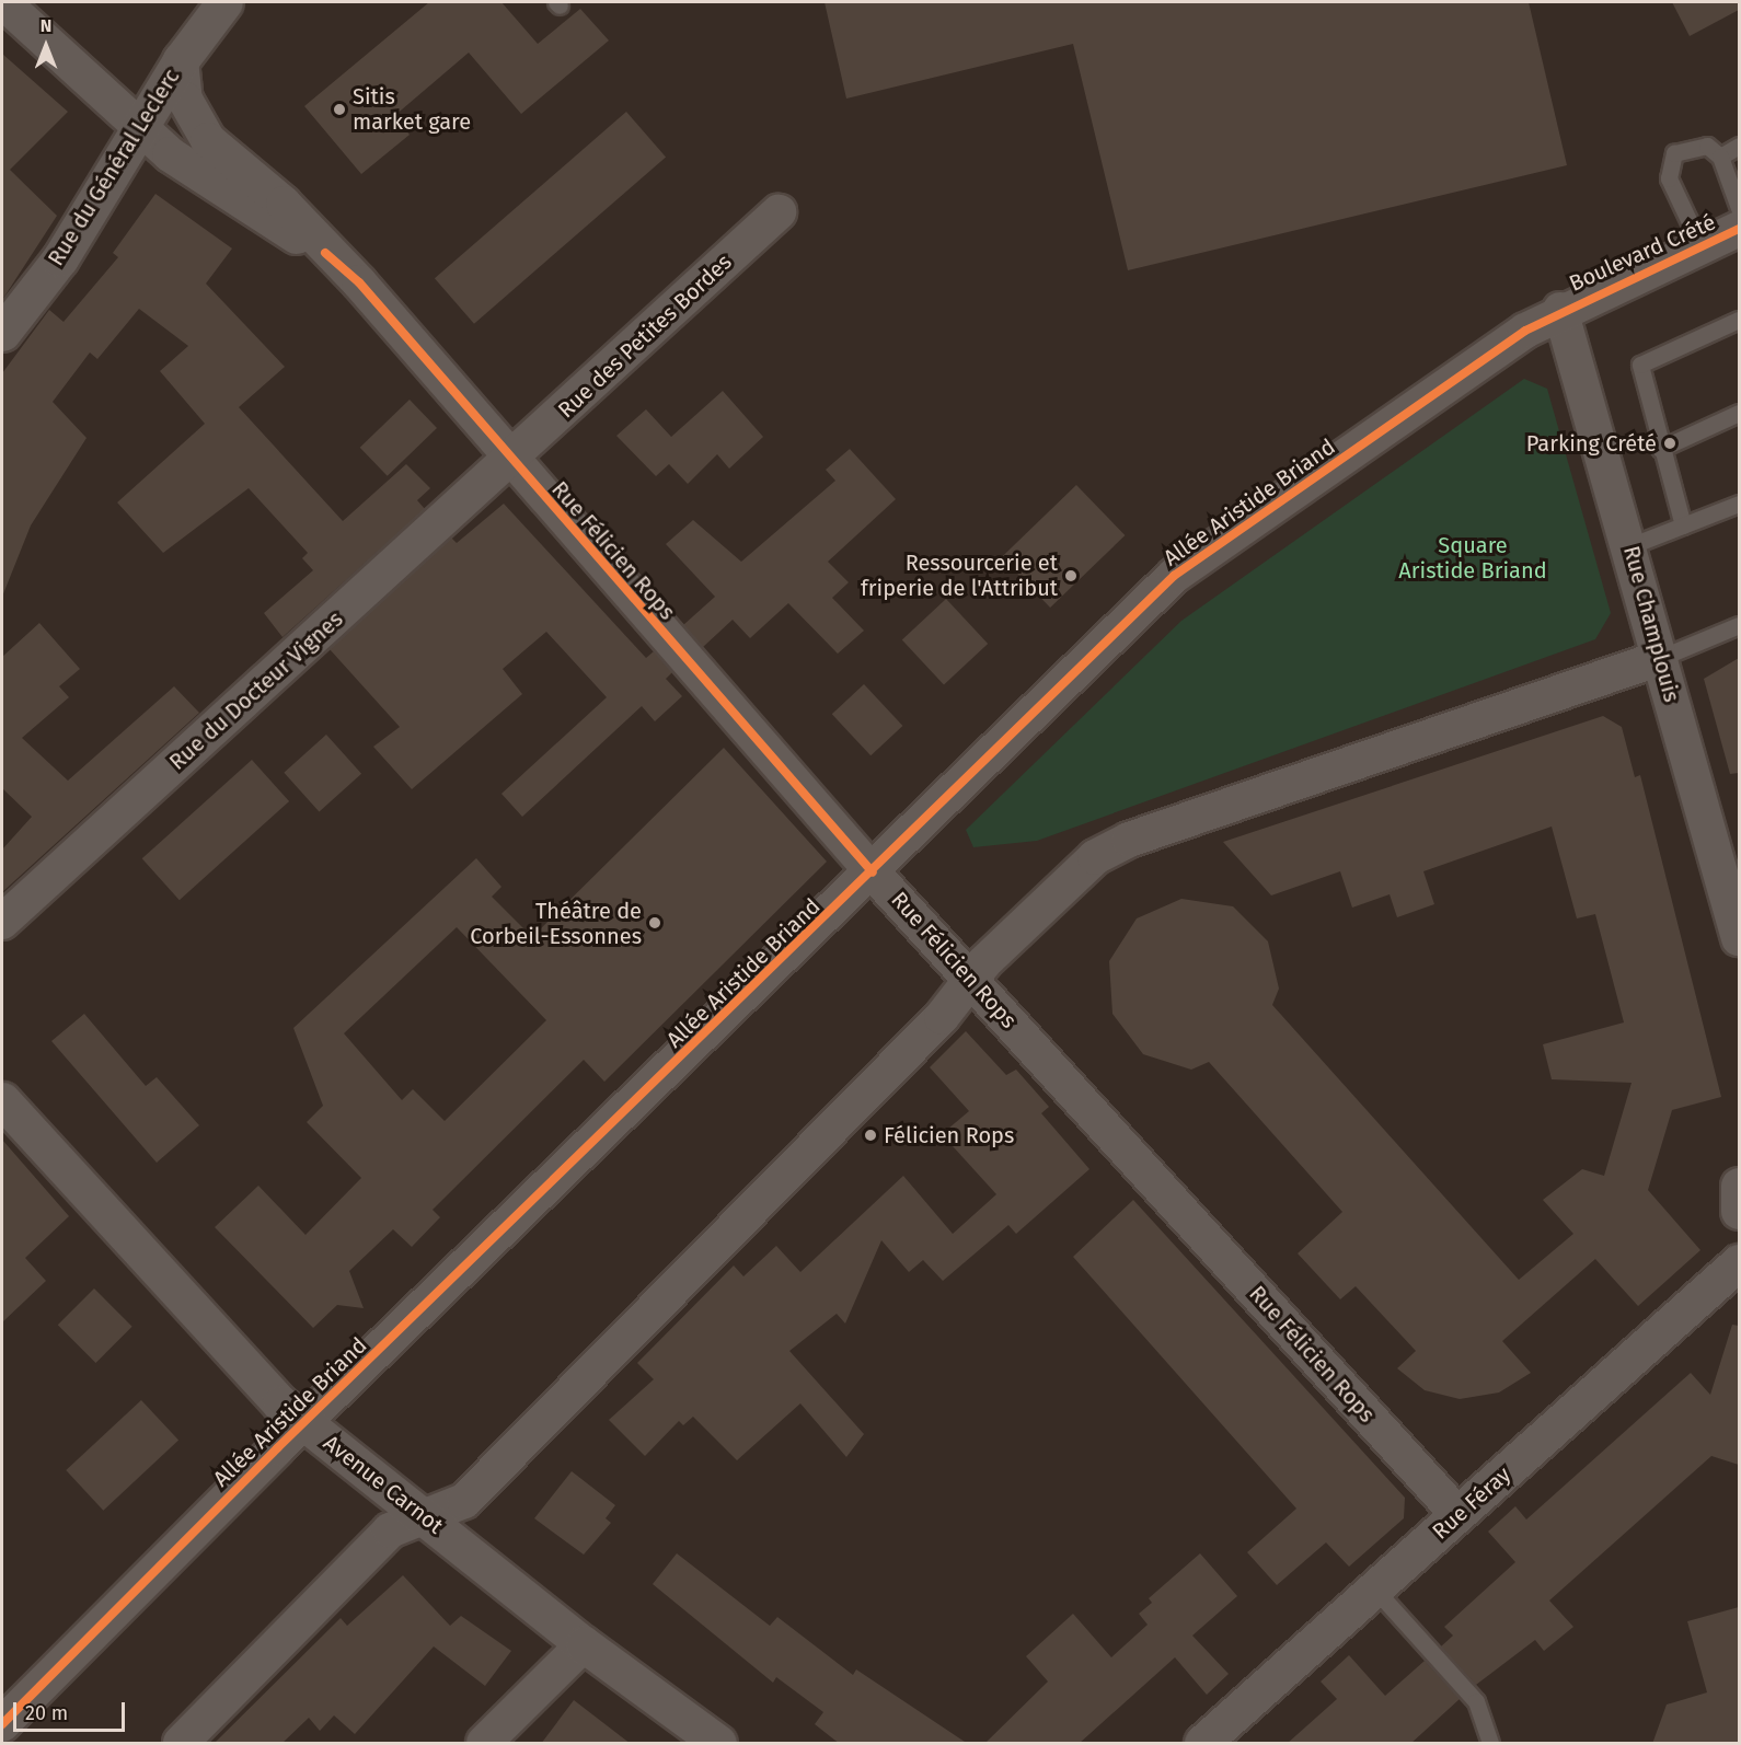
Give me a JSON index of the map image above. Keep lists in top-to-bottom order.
{
  "streets": {
    "main road": ["Rue du Général Leclerc", "Avenue Carnot", "Rue Féray"],
    "street": [
      "Boulevard Crété",
      "Rue des Petites Bordes",
      "Allée Aristide Briand",
      "Rue Félicien Rops",
      "Rue Champlouis",
      "Rue du Docteur Vignes"
    ]
  },
  "crossings": [
    ["Rue du Général Leclerc", "Rue Félicien Rops"],
    ["Boulevard Crété", "Allée Aristide Briand"],
    ["Boulevard Crété", "Rue Champlouis"],
    ["Rue des Petites Bordes", "Rue Félicien Rops"],
    ["Rue des Petites Bordes", "Rue du Docteur Vignes"],
    ["Allée Aristide Briand", "Rue Félicien Rops"],
    ["Allée Aristide Briand", "Rue Champlouis"],
    ["Allée Aristide Briand", "Avenue Carnot"],
    ["Rue Félicien Rops", "Rue du Docteur Vignes"],
    ["Rue Félicien Rops", "Rue Féray"]
  ],
  "parks": ["Square Aristide Briand"],
  "places": [
    "Sitis market gare",
    "Parking Crété",
    "Ressourcerie et friperie de l'Attribut",
    "Théâtre de Corbeil-Essonnes",
    "Félicien Rops"
  ],
  "scale_bar": "20 m",
  "north": "top"
}
